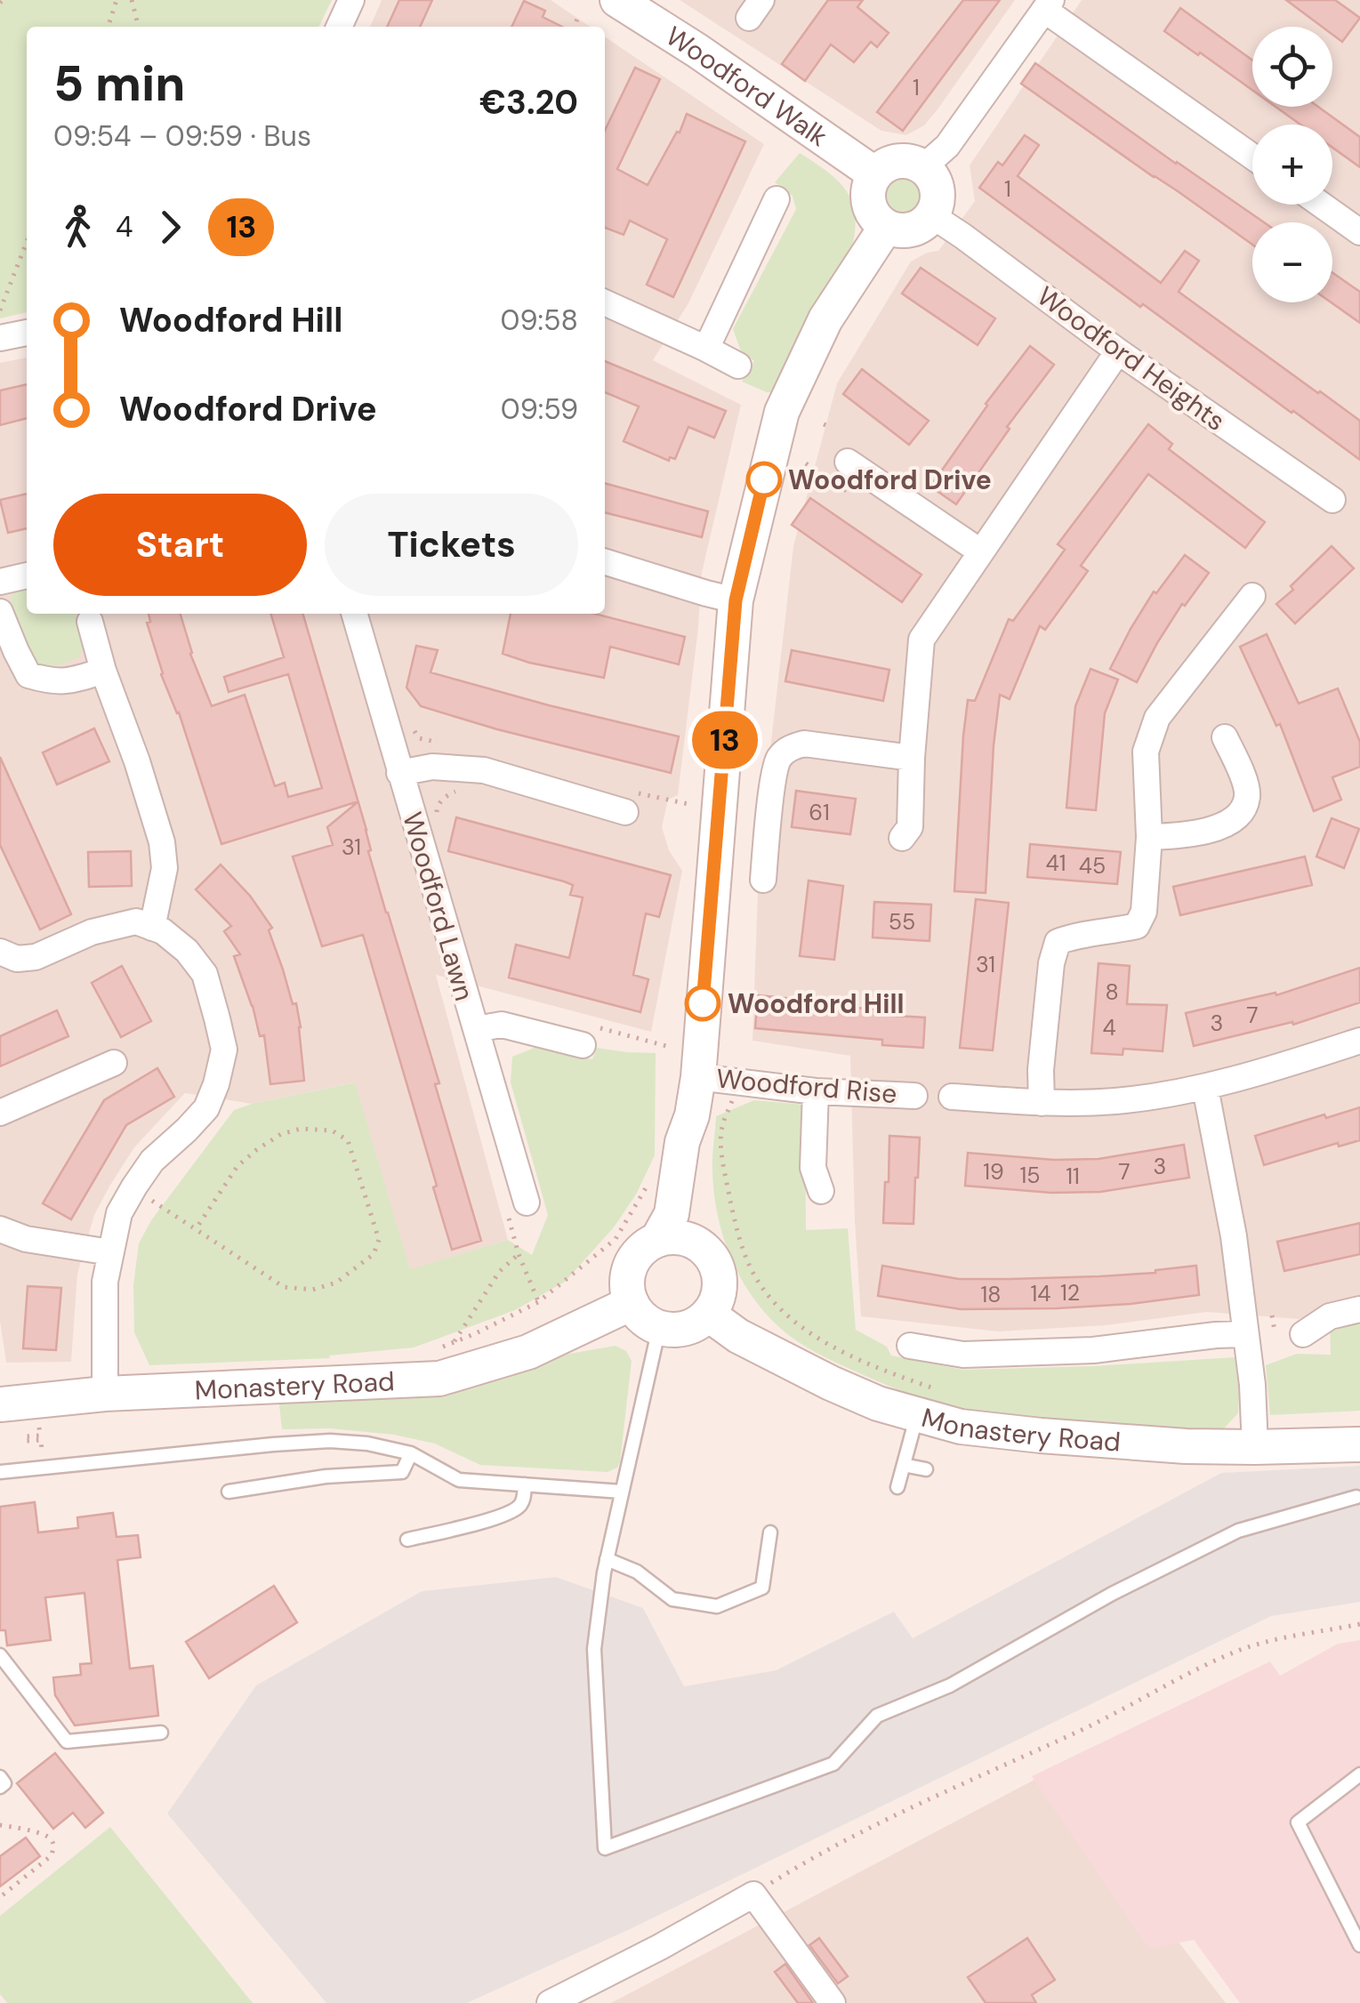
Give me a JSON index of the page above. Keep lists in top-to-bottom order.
{
  "streets": {
    "street": [
      "Woodford Walk",
      "Woodford Heights",
      "Woodford Lawn",
      "Woodford Rise",
      "Monastery Road"
    ]
  },
  "crossings": [
    ["Woodford Walk", "Woodford Heights"]
  ],
  "places": ["Woodford Drive", "Woodford Hill"],
  "lines": ["bus line 13"],
  "house_numbers": [
    "1",
    "1",
    "61",
    "31",
    "41",
    "45",
    "55",
    "31",
    "8",
    "7",
    "3",
    "4",
    "3",
    "19",
    "7",
    "15",
    "11",
    "12",
    "14",
    "18"
  ],
  "page": {
    "on_map": "13",
    "map_buttons": ["+", "−"],
    "heading": ["5 min", "09:54 – 09:59 · Bus", "€3.20"],
    "legs": ["4", "13"],
    "list": [
      {
        "name": "Woodford Hill",
        "value": "09:58"
      },
      {
        "name": "Woodford Drive",
        "value": "09:59"
      }
    ],
    "buttons": ["Start", "Tickets"]
  }
}
